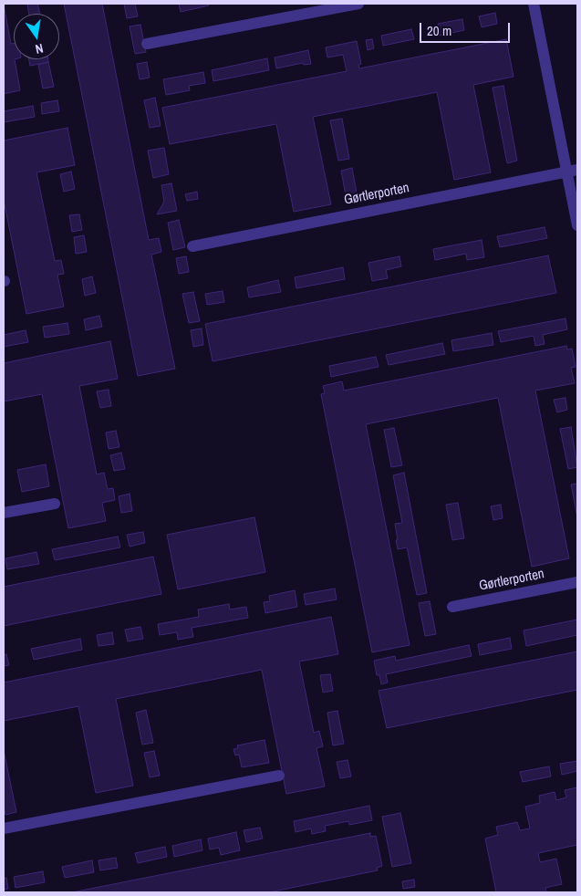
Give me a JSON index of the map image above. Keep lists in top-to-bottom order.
{
  "streets": {
    "street": ["Gørtlerporten"]
  },
  "scale_bar": "20 m",
  "north": "bottom"
}
